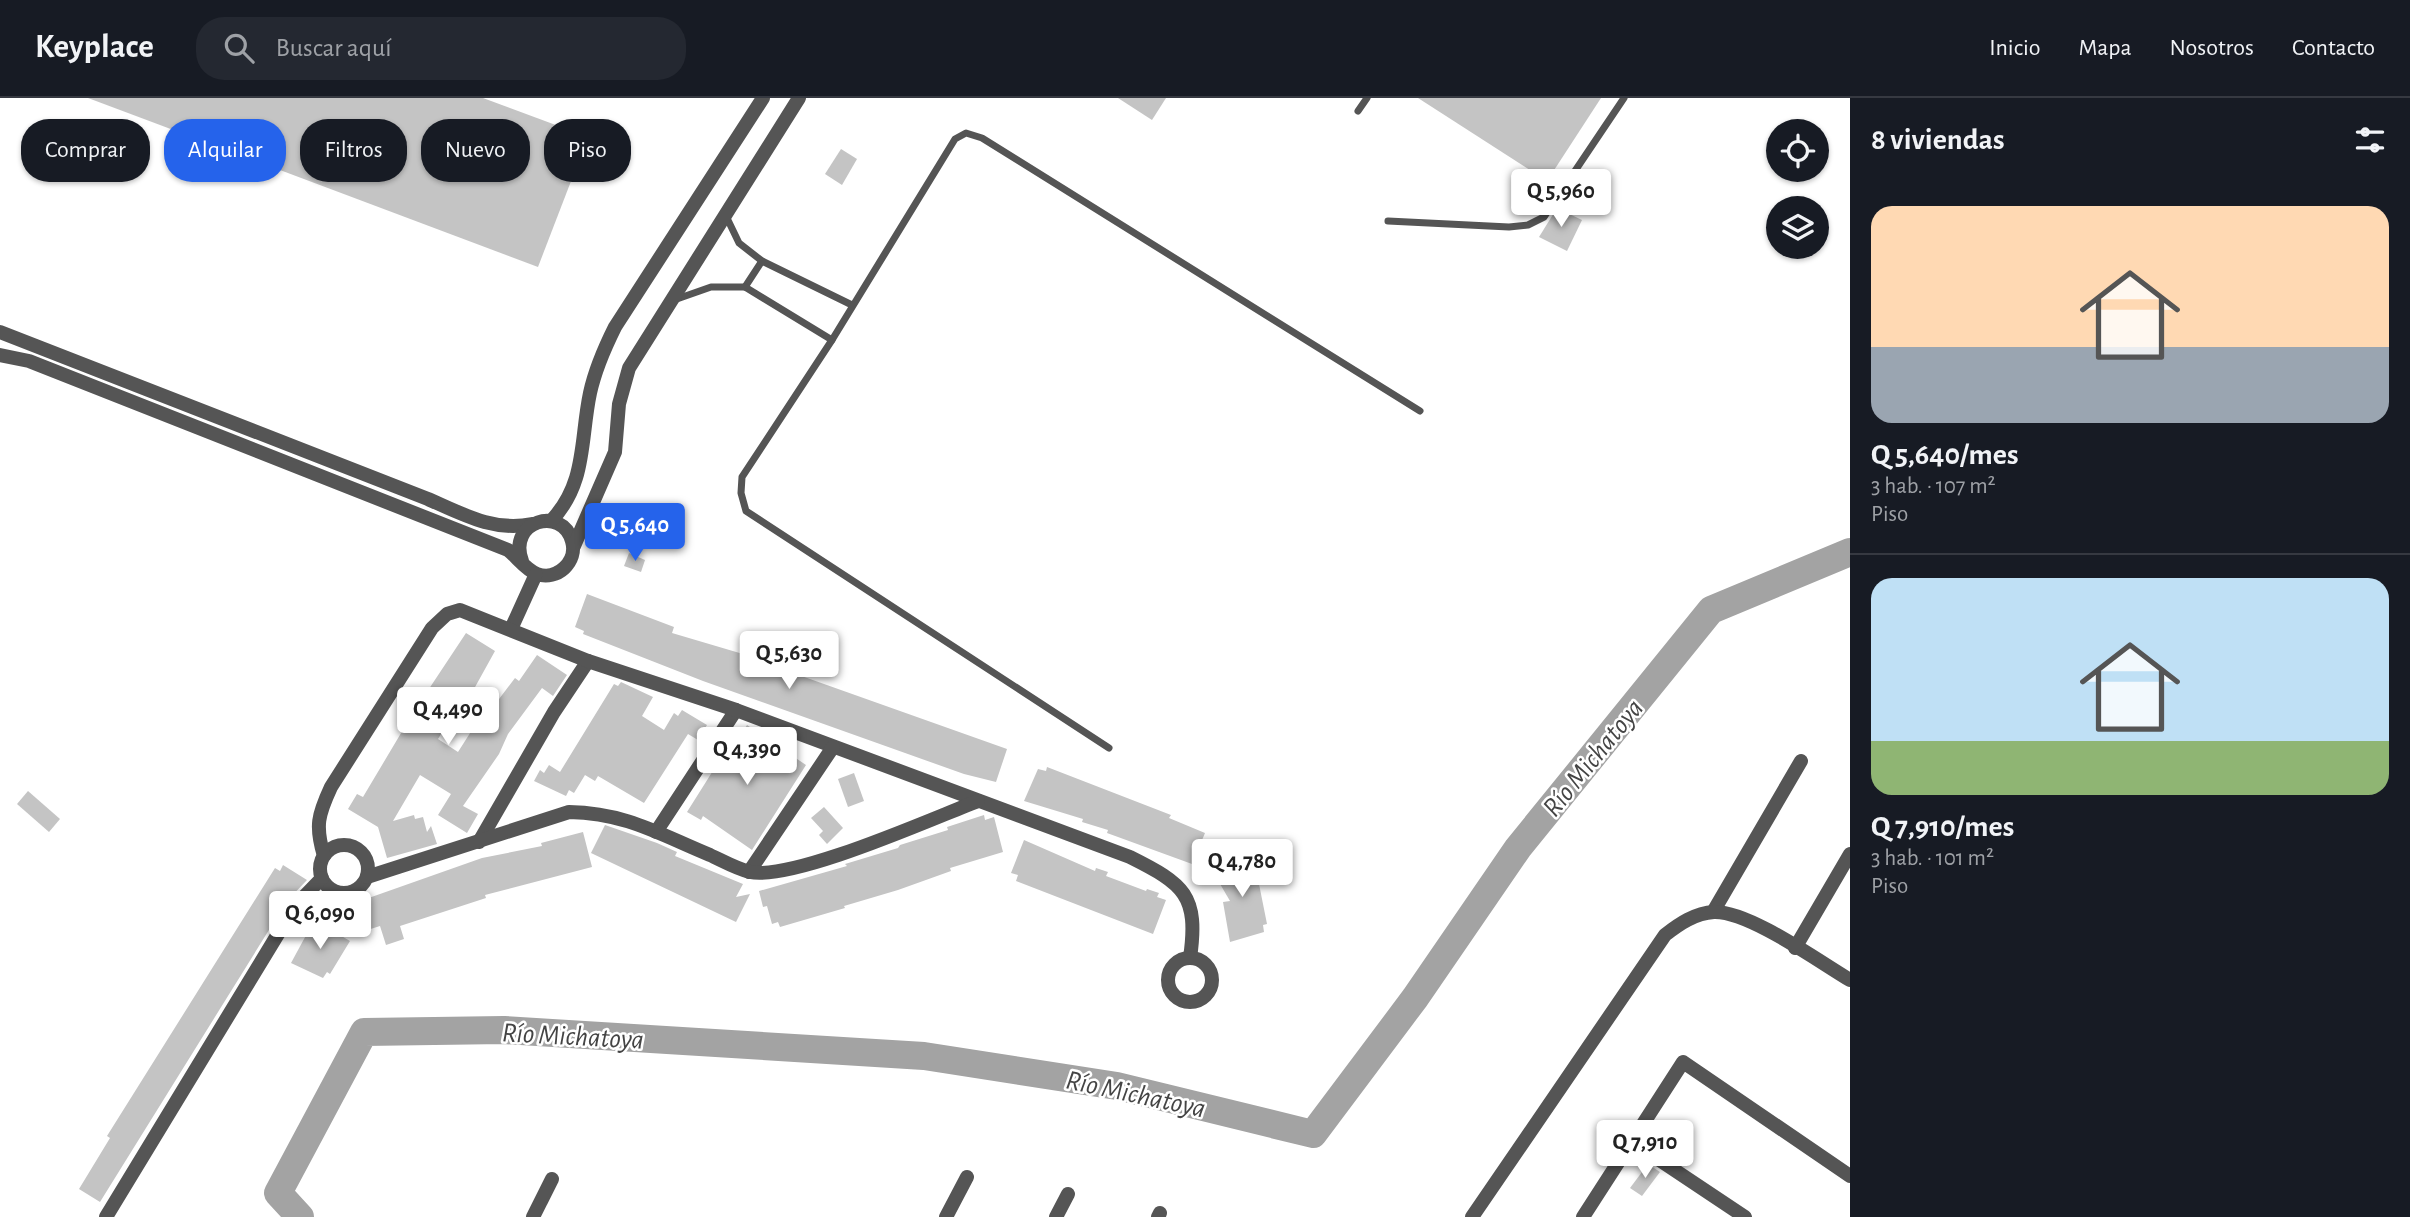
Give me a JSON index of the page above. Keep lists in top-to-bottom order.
{
  "water": ["Río Michatoya"],
  "page": {
    "header": "Keyplace",
    "search": "Buscar aquí",
    "nav": [
      "Inicio",
      "Mapa",
      "Nosotros",
      "Contacto"
    ],
    "heading": "8 viviendas",
    "chip": [
      "Comprar",
      "Alquilar",
      "Filtros",
      "Nuevo",
      "Piso"
    ],
    "price": [
      "Q 5,960",
      "Q 5,640",
      "Q 5,630",
      "Q 4,490",
      "Q 4,390",
      "Q 4,780",
      "Q 6,090",
      "Q 7,910"
    ],
    "list": [
      {
        "name": "Q 5,640/mes",
        "note": "3 hab. · 107 m² · Piso"
      },
      {
        "name": "Q 7,910/mes",
        "note": "3 hab. · 101 m² · Piso"
      }
    ]
  }
}
